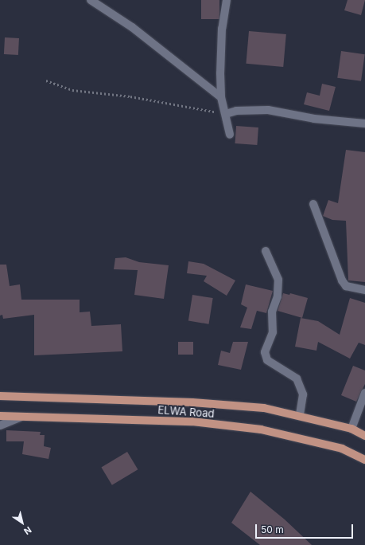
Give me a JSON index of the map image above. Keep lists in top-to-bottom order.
{
  "streets": {
    "main road": ["ELWA Road"]
  },
  "scale_bar": "50 m",
  "north": "bottom right"
}
